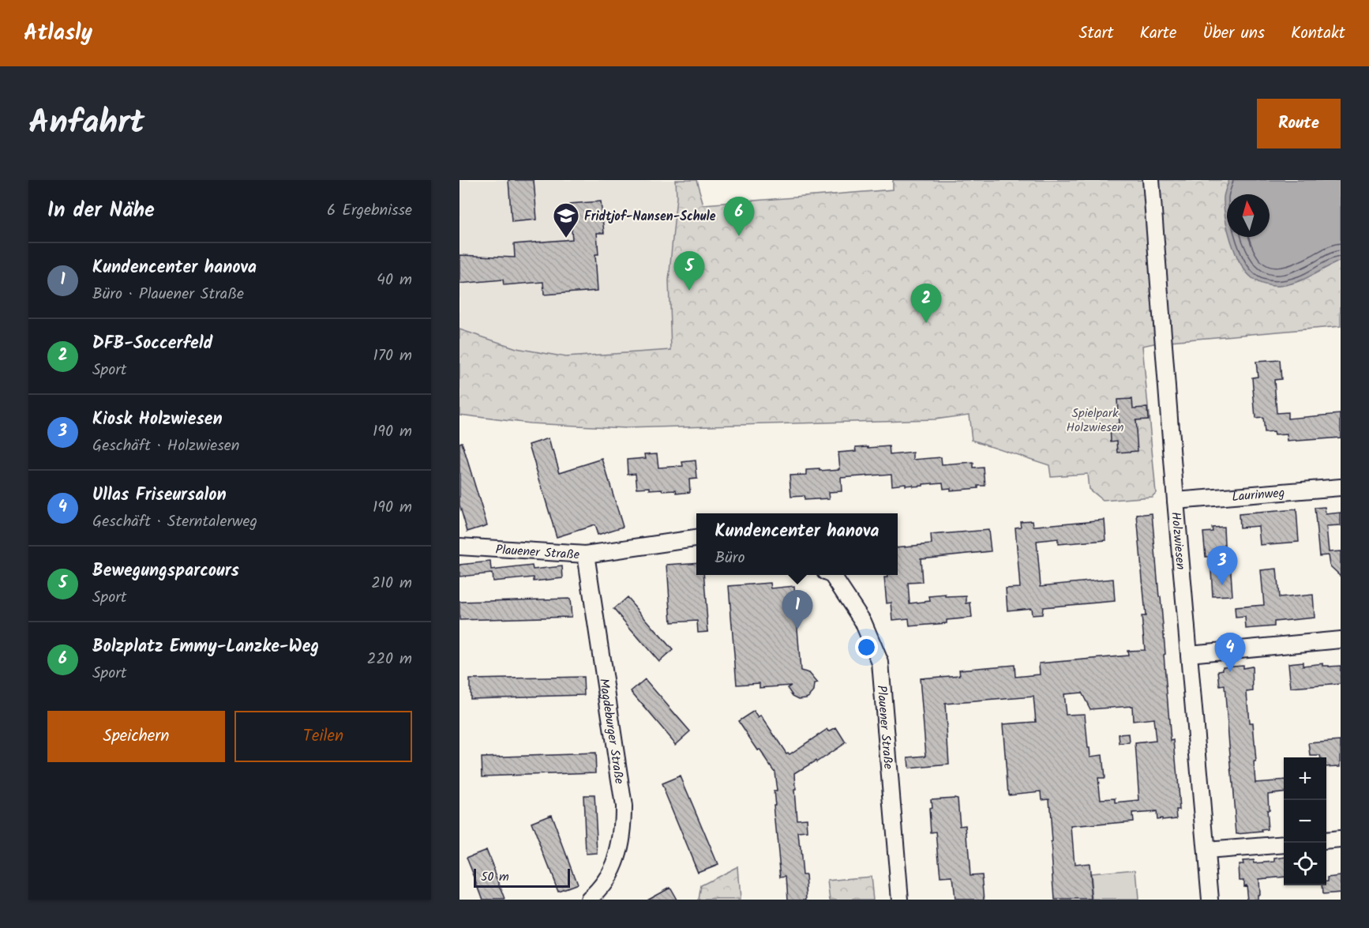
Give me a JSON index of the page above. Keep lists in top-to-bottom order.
{
  "streets": {
    "street": [
      "Laurinweg",
      "Holzwiesen",
      "Plauener Straße",
      "Magdeburger Straße"
    ]
  },
  "crossings": [
    ["Laurinweg", "Holzwiesen"],
    ["Plauener Straße", "Magdeburger Straße"]
  ],
  "parks": ["Spielpark Holzwiesen"],
  "places": {
    "school or university": ["Fridtjof-Nansen-Schule"]
  },
  "scale_bar": "50 m",
  "north": "top",
  "page": {
    "header": "Atlasly",
    "nav": [
      "Start",
      "Karte",
      "Über uns",
      "Kontakt"
    ],
    "title": "Anfahrt",
    "buttons": [
      "Route",
      ["Speichern", "Teilen"]
    ],
    "heading": ["In der Nähe", "6 Ergebnisse"],
    "pins": [
      "6",
      "5",
      "2",
      "3",
      "1",
      "4"
    ],
    "list": [
      {
        "mark": "1",
        "name": "Kundencenter hanova",
        "note": "Büro · Plauener Straße",
        "value": "40 m"
      },
      {
        "mark": "2",
        "name": "DFB-Soccerfeld",
        "note": "Sport",
        "value": "170 m"
      },
      {
        "mark": "3",
        "name": "Kiosk Holzwiesen",
        "note": "Geschäft · Holzwiesen",
        "value": "190 m"
      },
      {
        "mark": "4",
        "name": "Ullas Friseursalon",
        "note": "Geschäft · Sterntalerweg",
        "value": "190 m"
      },
      {
        "mark": "5",
        "name": "Bewegungsparcours",
        "note": "Sport",
        "value": "210 m"
      },
      {
        "mark": "6",
        "name": "Bolzplatz Emmy-Lanzke-Weg",
        "note": "Sport",
        "value": "220 m"
      }
    ],
    "popup": ["Kundencenter hanova", "Büro"],
    "map_buttons": ["+", "−"],
    "scale": "50 m"
  }
}
